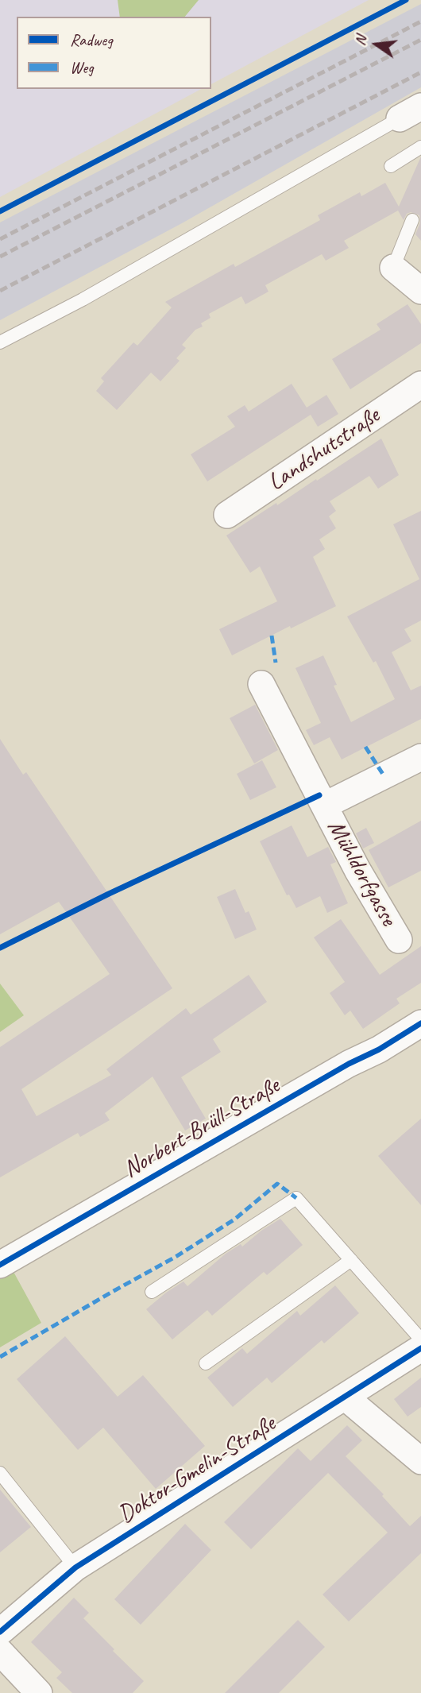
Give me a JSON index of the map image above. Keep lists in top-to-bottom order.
{
  "streets": {
    "street": [
      "Landshutstraße",
      "Mühldorfgasse",
      "Norbert-Brüll-Straße",
      "Doktor-Gmelin-Straße"
    ]
  },
  "legend": ["Radweg", "Weg"],
  "north": "left"
}
